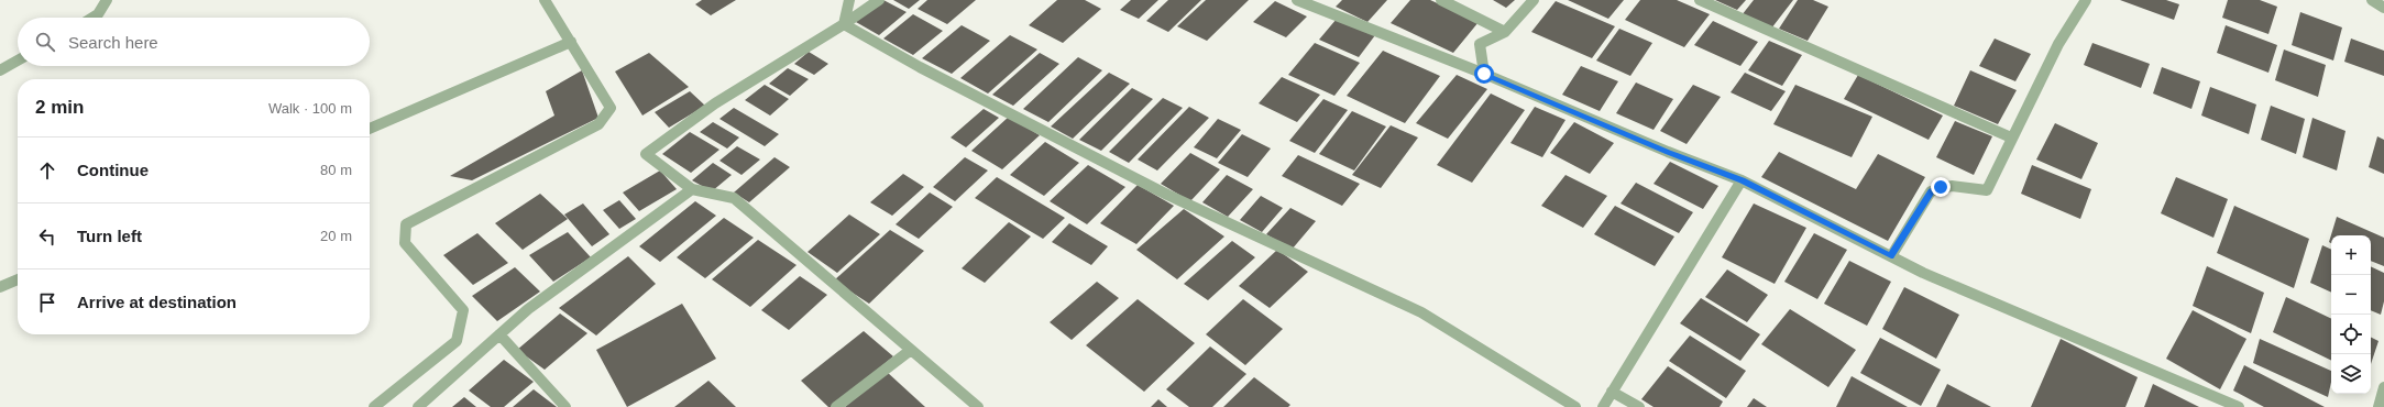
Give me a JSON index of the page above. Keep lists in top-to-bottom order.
{
  "page": {
    "search": "Search here",
    "heading": ["2 min", "Walk · 100 m"],
    "list": [
      ["Continue", "80 m"],
      ["Turn left", "20 m"],
      "Arrive at destination"
    ],
    "map_buttons": ["+", "−"]
  }
}
